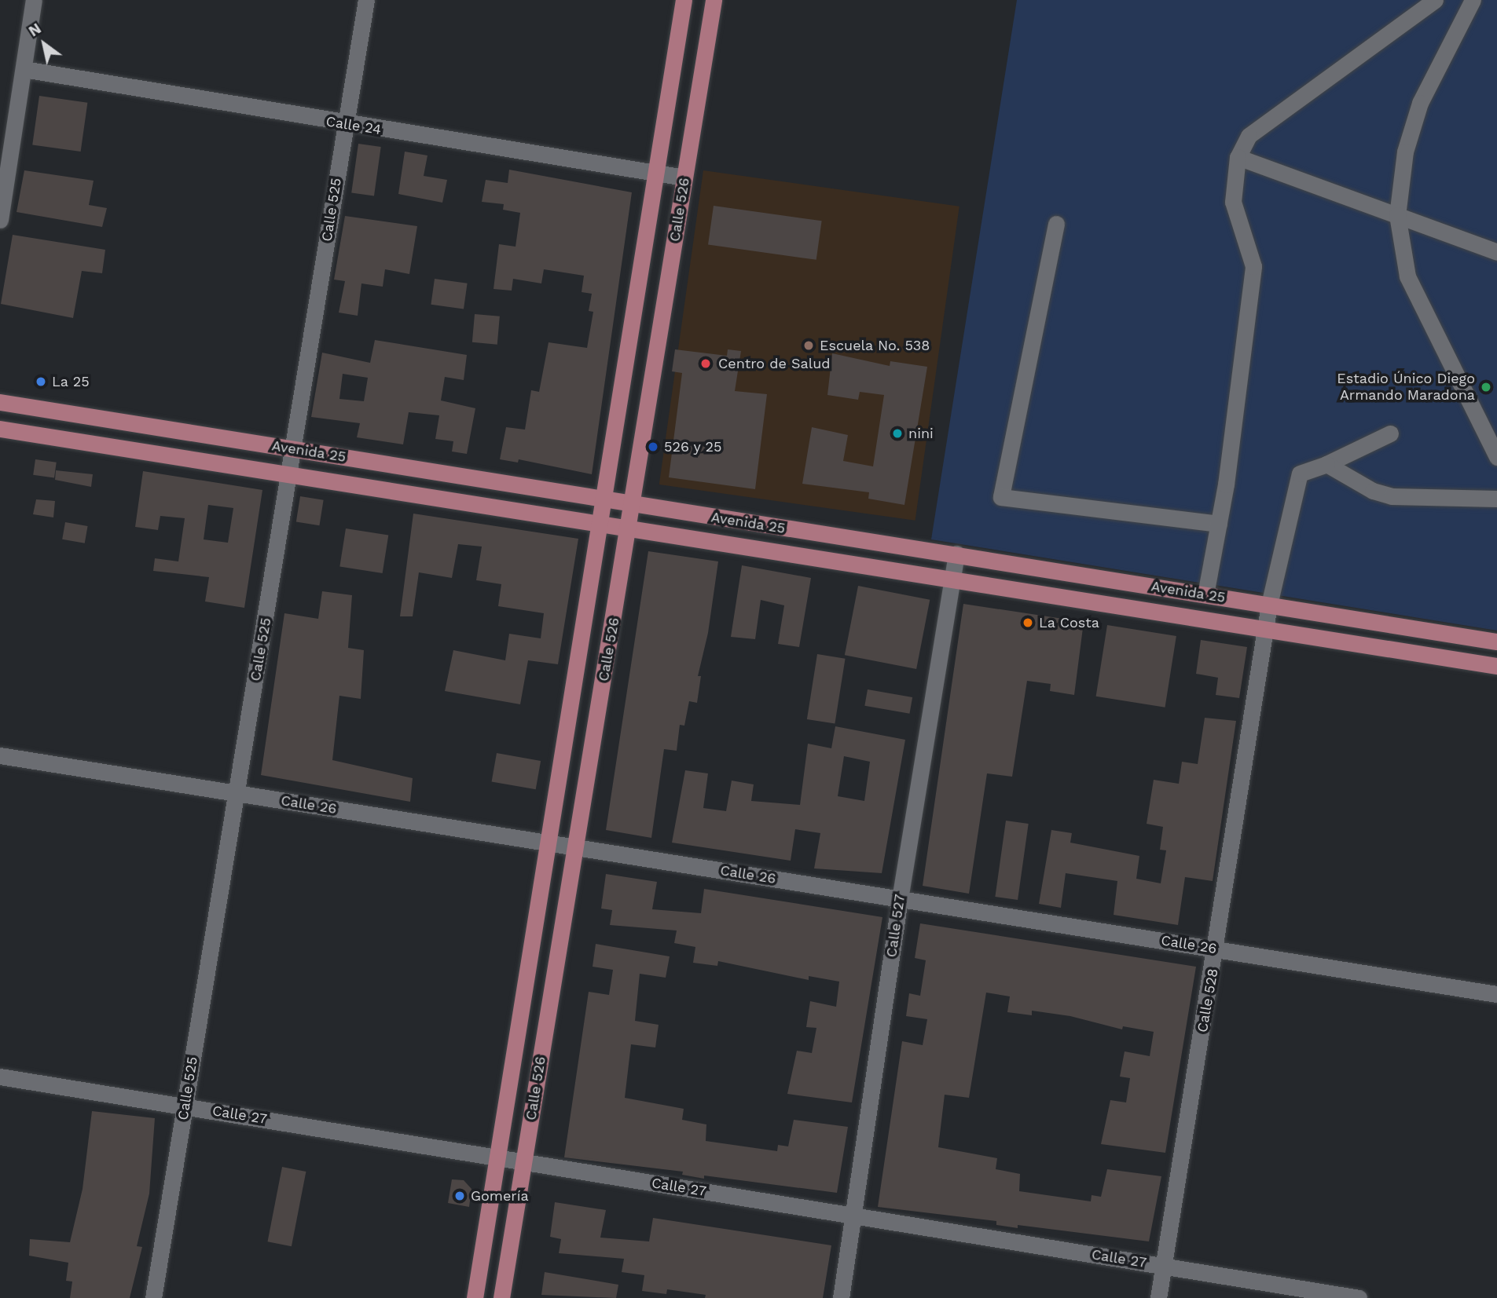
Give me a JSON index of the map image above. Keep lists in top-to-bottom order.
{
  "streets": {
    "main road": ["Calle 526", "Avenida 25"],
    "street": [
      "Calle 24",
      "Calle 525",
      "Calle 26",
      "Calle 527",
      "Calle 528",
      "Calle 27"
    ]
  },
  "crossings": [
    ["Calle 24", "Calle 525"],
    ["Calle 24", "Calle 526"],
    ["Calle 525", "Avenida 25"],
    ["Calle 525", "Calle 26"],
    ["Calle 525", "Calle 27"],
    ["Calle 526", "Avenida 25"],
    ["Calle 526", "Calle 26"],
    ["Calle 526", "Calle 27"],
    ["Avenida 25", "Calle 527"],
    ["Avenida 25", "Calle 528"],
    ["Calle 26", "Calle 527"],
    ["Calle 26", "Calle 528"],
    ["Calle 527", "Calle 27"],
    ["Calle 528", "Calle 27"]
  ],
  "places": [
    "Escuela No. 538",
    "Centro de Salud",
    "La 25",
    "Estadio Único Diego Armando Maradona",
    "nini",
    "526 y 25",
    "La Costa",
    "Gomería"
  ],
  "north": "top left"
}
